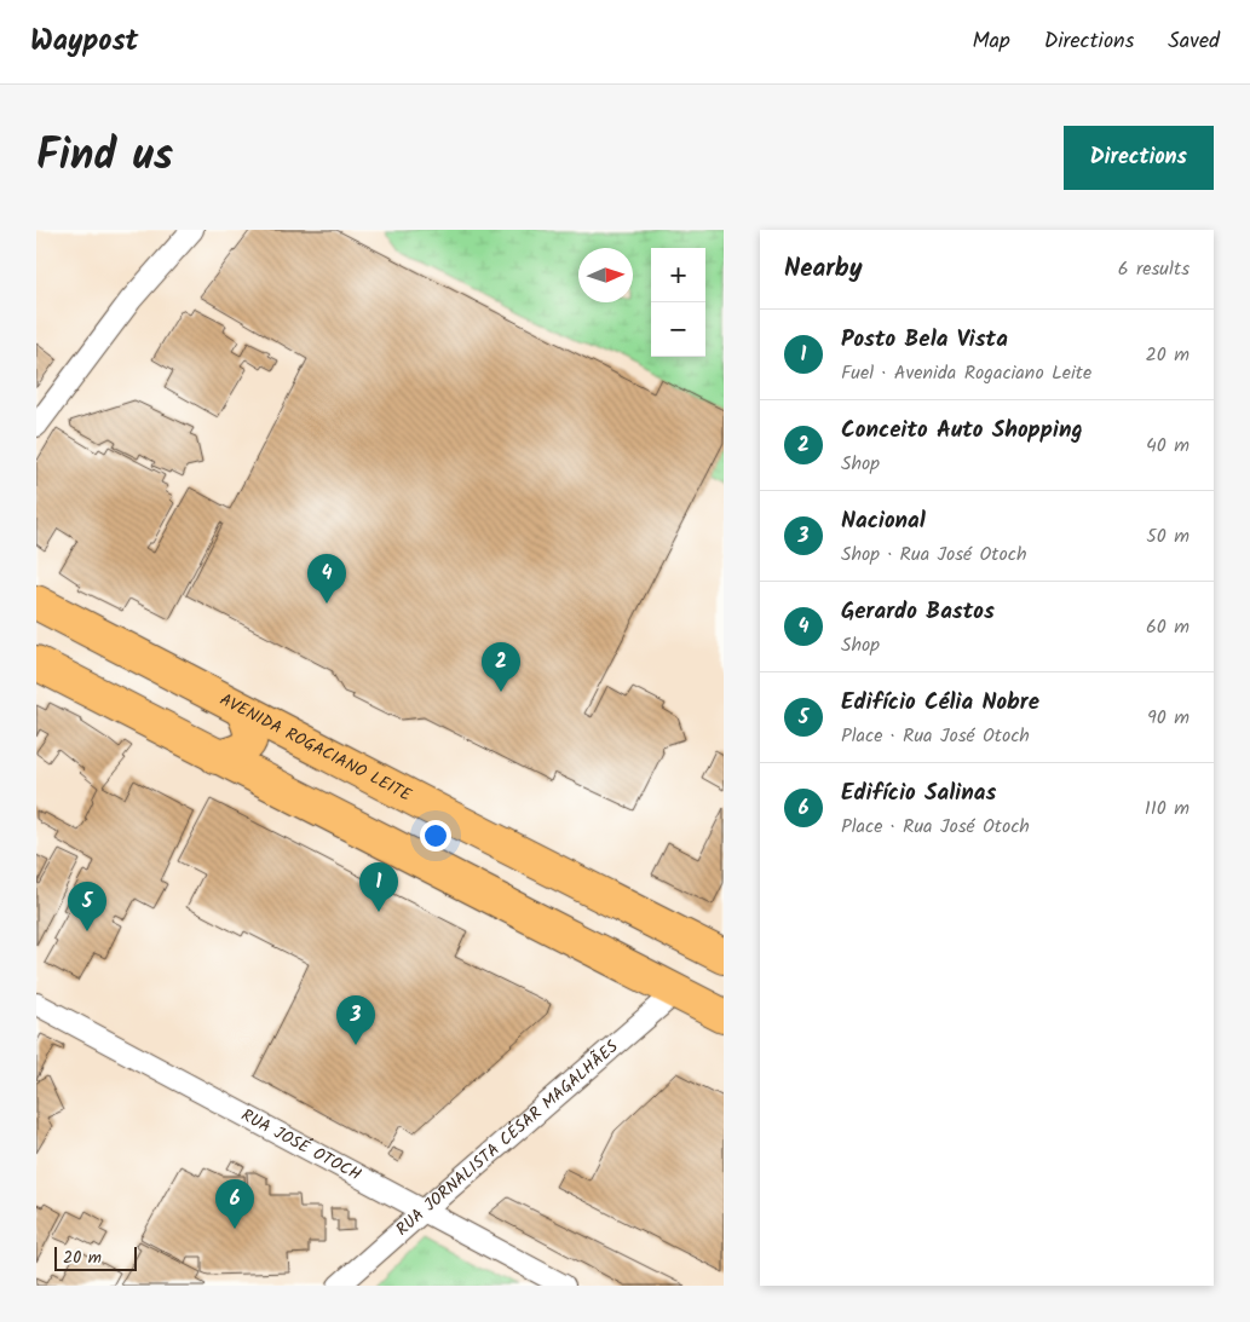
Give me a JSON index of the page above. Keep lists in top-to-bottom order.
{
  "streets": {
    "main road": ["AVENIDA ROGACIANO LEITE"],
    "street": ["RUA JORNALISTA CÉSAR MAGALHÃES", "RUA JOSÉ OTOCH"]
  },
  "crossings": [
    ["RUA JORNALISTA CÉSAR MAGALHÃES", "RUA JOSÉ OTOCH"]
  ],
  "scale_bar": "20 m",
  "north": "right",
  "page": {
    "header": "Waypost",
    "nav": ["Map", "Directions", "Saved"],
    "title": "Find us",
    "buttons": "Directions",
    "heading": ["Nearby", "6 results"],
    "map_buttons": ["+", "−"],
    "list": [
      {
        "mark": "1",
        "name": "Posto Bela Vista",
        "note": "Fuel · Avenida Rogaciano Leite",
        "value": "20 m"
      },
      {
        "mark": "2",
        "name": "Conceito Auto Shopping",
        "note": "Shop",
        "value": "40 m"
      },
      {
        "mark": "3",
        "name": "Nacional",
        "note": "Shop · Rua José Otoch",
        "value": "50 m"
      },
      {
        "mark": "4",
        "name": "Gerardo Bastos",
        "note": "Shop",
        "value": "60 m"
      },
      {
        "mark": "5",
        "name": "Edifício Célia Nobre",
        "note": "Place · Rua José Otoch",
        "value": "90 m"
      },
      {
        "mark": "6",
        "name": "Edifício Salinas",
        "note": "Place · Rua José Otoch",
        "value": "110 m"
      }
    ],
    "pins": [
      "4",
      "2",
      "1",
      "5",
      "3",
      "6"
    ],
    "scale": "20 m"
  }
}
